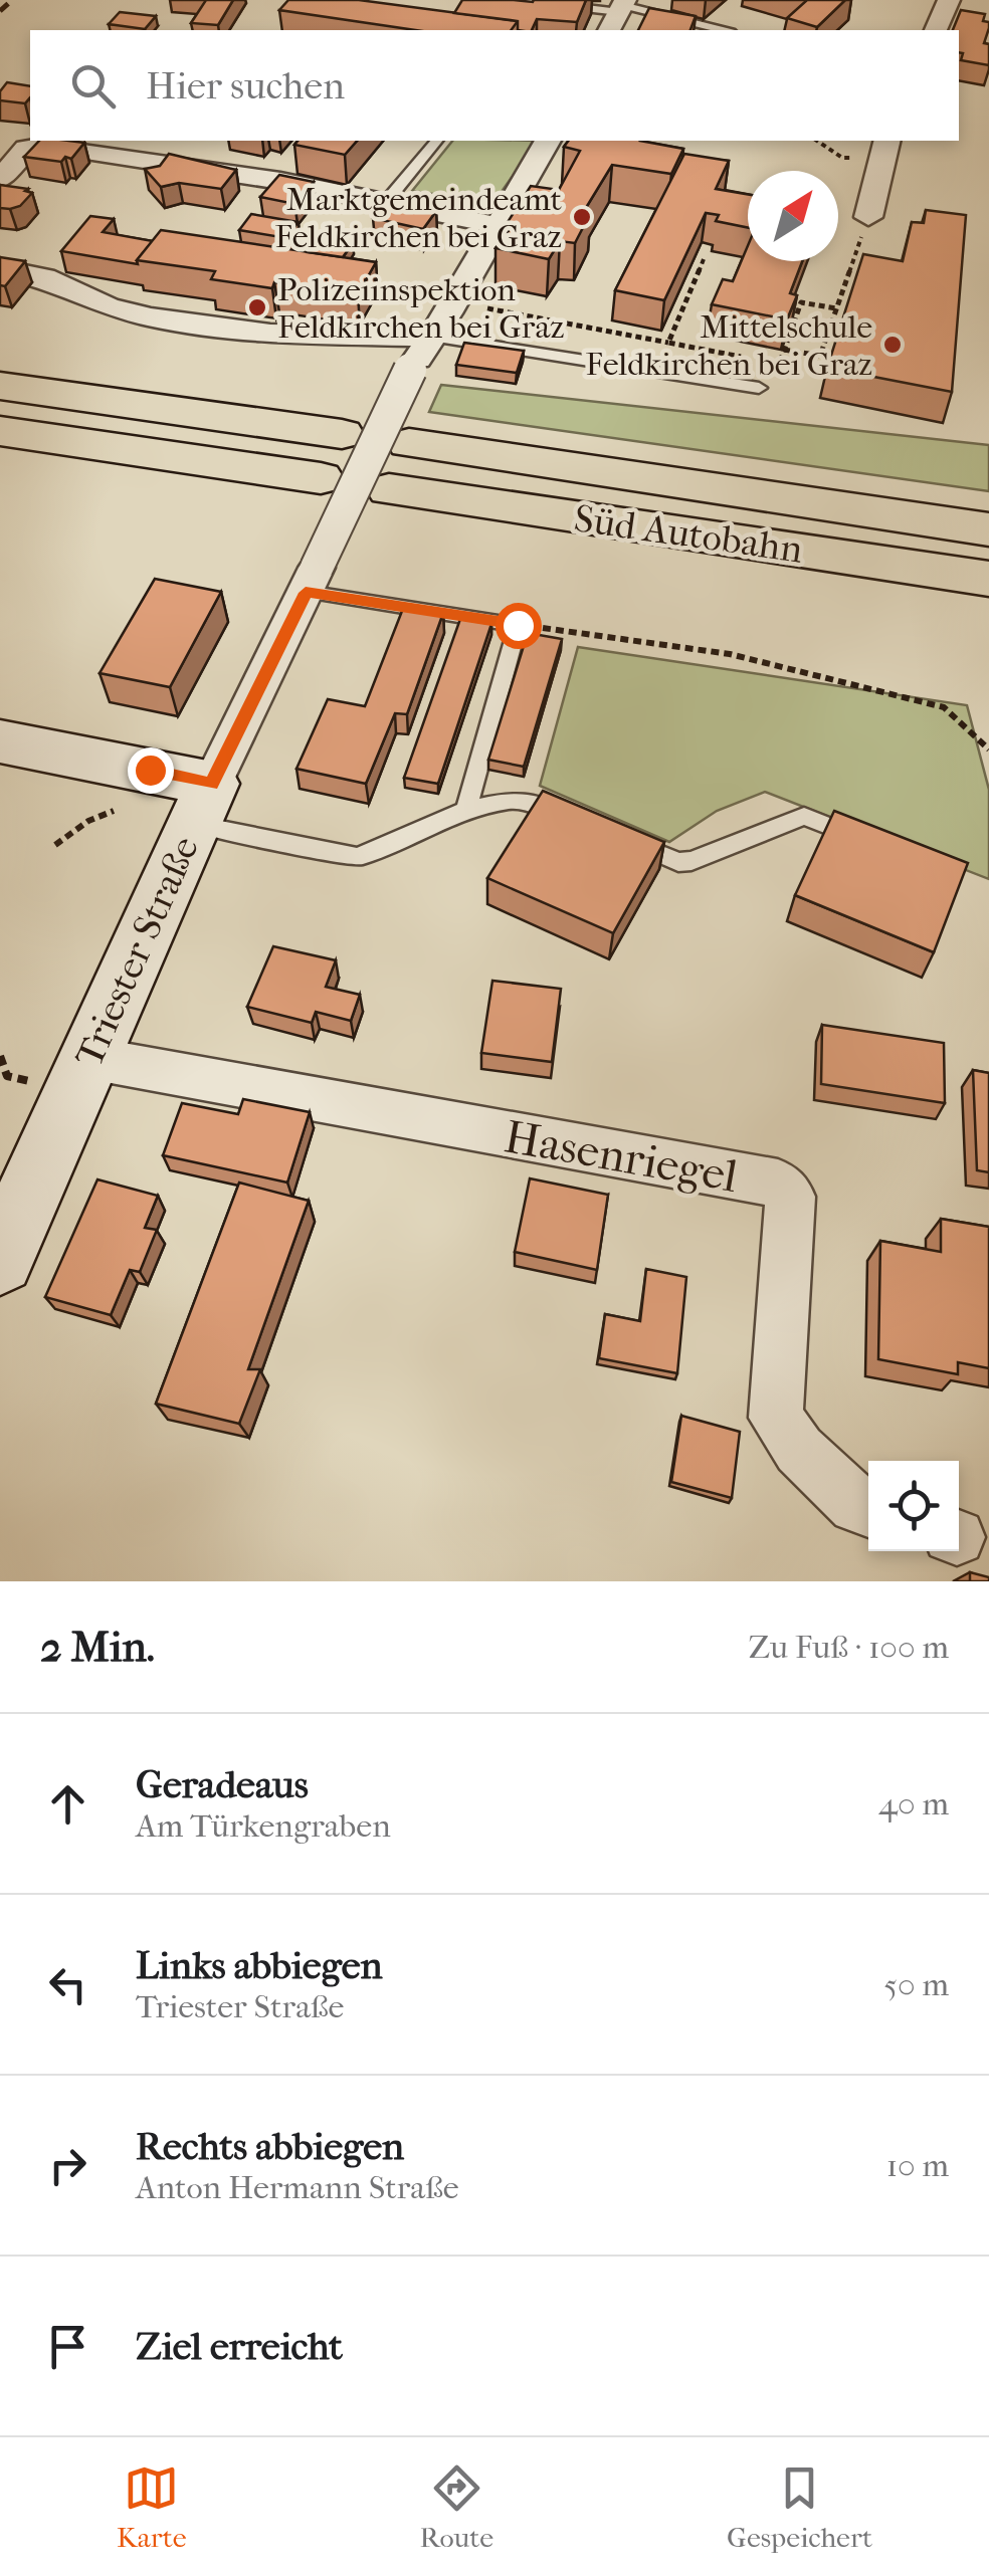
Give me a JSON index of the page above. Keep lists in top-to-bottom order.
{
  "streets": {
    "highway": ["Süd Autobahn"],
    "main road": ["Triester Straße"],
    "street": ["Hasenriegel"]
  },
  "crossings": [
    ["Triester Straße", "Hasenriegel"]
  ],
  "places": ["Marktgemeindeamt Feldkirchen bei Graz", "Polizeiinspektion Feldkirchen bei Graz", "Mittelschule Feldkirchen bei Graz"],
  "north": "top right",
  "page": {
    "search": "Hier suchen",
    "heading": ["2 Min.", "Zu Fuß · 100 m"],
    "list": [
      ["Geradeaus", "Am Türkengraben", "40 m"],
      ["Links abbiegen", "Triester Straße", "50 m"],
      ["Rechts abbiegen", "Anton Hermann Straße", "10 m"],
      "Ziel erreicht"
    ],
    "nav": ["Karte", "Route", "Gespeichert"]
  }
}
